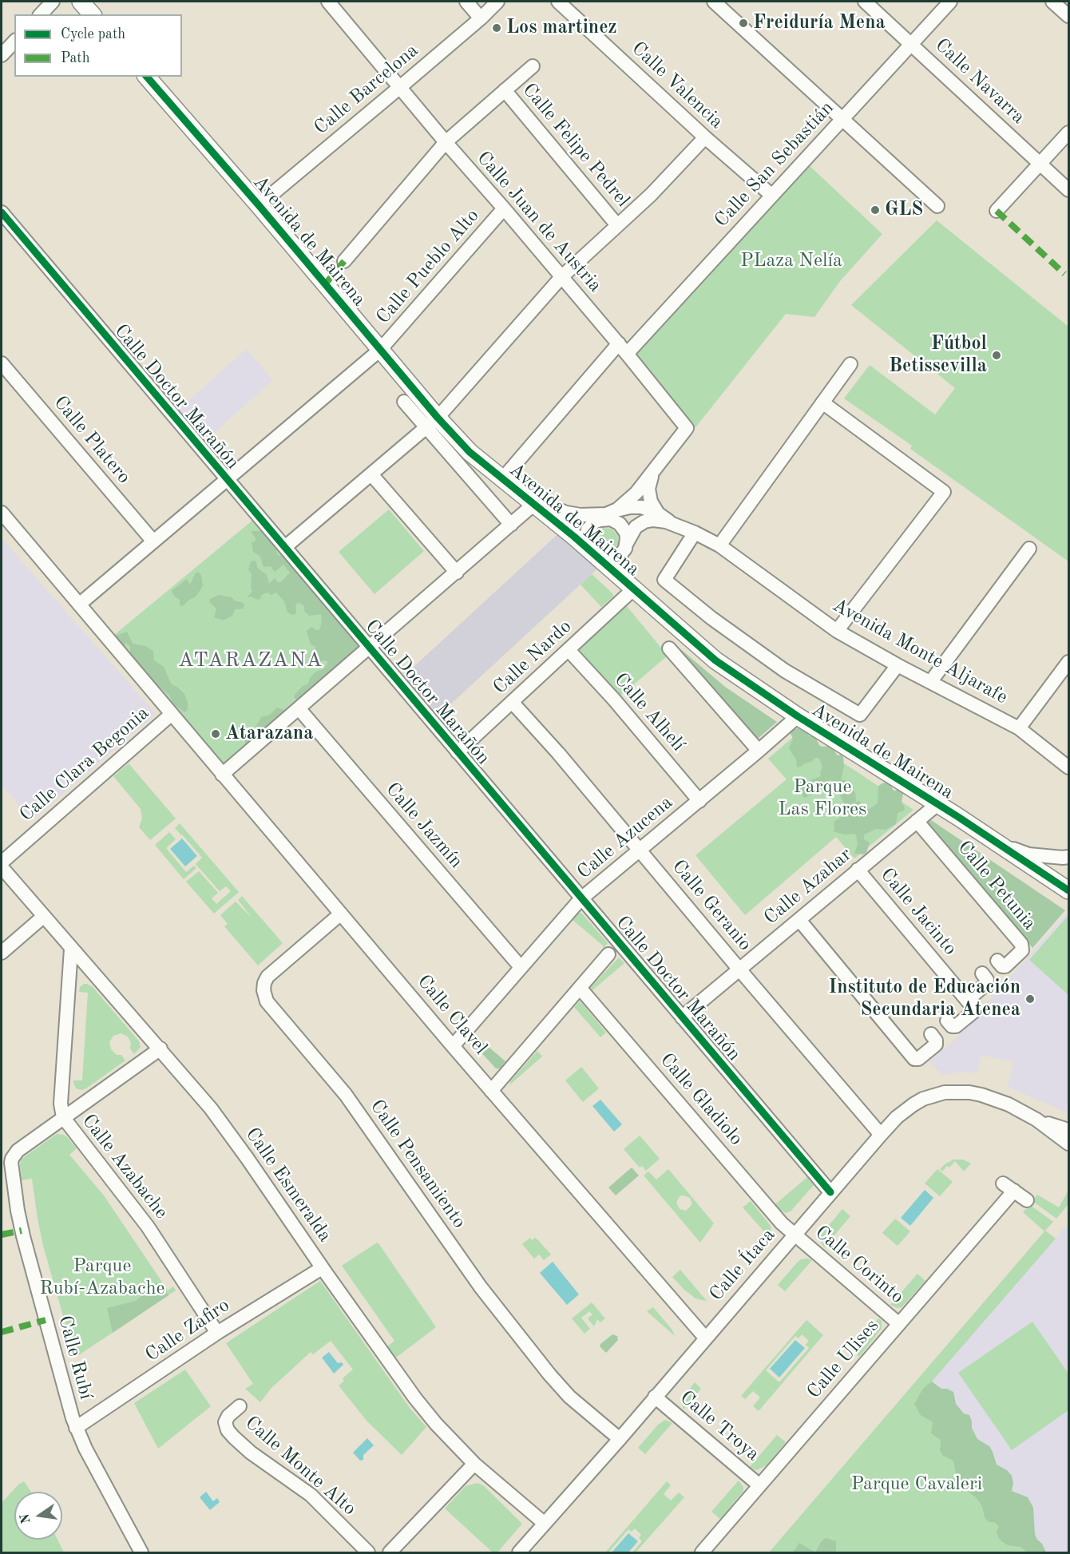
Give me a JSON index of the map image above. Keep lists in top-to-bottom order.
{
  "streets": {
    "street": [
      "Calle Navarra",
      "Calle Valencia",
      "Calle Barcelona",
      "Calle Felipe Pedrel",
      "Calle San Sebastián",
      "Calle Juan de Austria",
      "Avenida de Mairena",
      "Calle Pueblo Alto",
      "Calle Doctor Marañón",
      "Calle Platero",
      "Avenida Monte Aljarafe",
      "Calle Nardo",
      "Calle Alhelí",
      "Calle Clara Begonia",
      "Calle Jazmín",
      "Calle Azucena",
      "Calle Petunia",
      "Calle Azahar",
      "Calle Geranio",
      "Calle Jacinto",
      "Calle Clavel",
      "Calle Gladiolo",
      "Calle Pensamiento",
      "Calle Azabache",
      "Calle Esmeralda",
      "Calle Ítaca",
      "Calle Corinto",
      "Calle Zafiro",
      "Calle Rubí",
      "Calle Ulises",
      "Calle Troya",
      "Calle Monte Alto"
    ]
  },
  "crossings": [
    ["Calle Navarra", "Calle San Sebastián"],
    ["Calle Valencia", "Calle San Sebastián"],
    ["Calle Barcelona", "Calle Juan de Austria"],
    ["Calle Barcelona", "Avenida de Mairena"],
    ["Calle San Sebastián", "Calle Juan de Austria"],
    ["Calle San Sebastián", "Avenida de Mairena"],
    ["Calle Juan de Austria", "Calle Pueblo Alto"],
    ["Avenida de Mairena", "Calle Pueblo Alto"],
    ["Avenida de Mairena", "Calle Nardo"],
    ["Avenida de Mairena", "Calle Azucena"],
    ["Avenida de Mairena", "Calle Azahar"],
    ["Calle Pueblo Alto", "Calle Doctor Marañón"],
    ["Calle Pueblo Alto", "Calle Platero"],
    ["Calle Pueblo Alto", "Calle Clavel"],
    ["Calle Doctor Marañón", "Calle Nardo"],
    ["Calle Doctor Marañón", "Calle Azucena"],
    ["Calle Doctor Marañón", "Calle Azahar"],
    ["Calle Doctor Marañón", "Calle Ítaca"],
    ["Calle Nardo", "Calle Alhelí"],
    ["Calle Nardo", "Calle Geranio"],
    ["Calle Alhelí", "Calle Azucena"],
    ["Calle Clara Begonia", "Calle Clavel"],
    ["Calle Jazmín", "Calle Azucena"],
    ["Calle Azucena", "Calle Geranio"],
    ["Calle Azucena", "Calle Clavel"],
    ["Calle Petunia", "Calle Azahar"],
    ["Calle Azahar", "Calle Geranio"],
    ["Calle Azahar", "Calle Jacinto"],
    ["Calle Geranio", "Calle Ítaca"],
    ["Calle Clavel", "Calle Pensamiento"],
    ["Calle Clavel", "Calle Ítaca"],
    ["Calle Gladiolo", "Calle Ítaca"],
    ["Calle Gladiolo", "Calle Corinto"],
    ["Calle Pensamiento", "Calle Ítaca"],
    ["Calle Azabache", "Calle Esmeralda"],
    ["Calle Azabache", "Calle Zafiro"],
    ["Calle Azabache", "Calle Rubí"],
    ["Calle Esmeralda", "Calle Ítaca"],
    ["Calle Esmeralda", "Calle Zafiro"],
    ["Calle Ítaca", "Calle Corinto"],
    ["Calle Ítaca", "Calle Troya"],
    ["Calle Corinto", "Calle Ulises"],
    ["Calle Zafiro", "Calle Rubí"],
    ["Calle Ulises", "Calle Troya"]
  ],
  "districts": ["ATARAZANA"],
  "parks": [
    "PLaza Nelía",
    "Parque Las Flores",
    "Parque Rubí-Azabache",
    "Parque Cavaleri"
  ],
  "places": [
    "Freiduría Mena",
    "Los martinez",
    "GLS",
    "Fútbol Betissevilla",
    "Atarazana",
    "Instituto de Educación Secundaria Atenea"
  ],
  "legend": ["Cycle path", "Path"],
  "north": "left"
}
